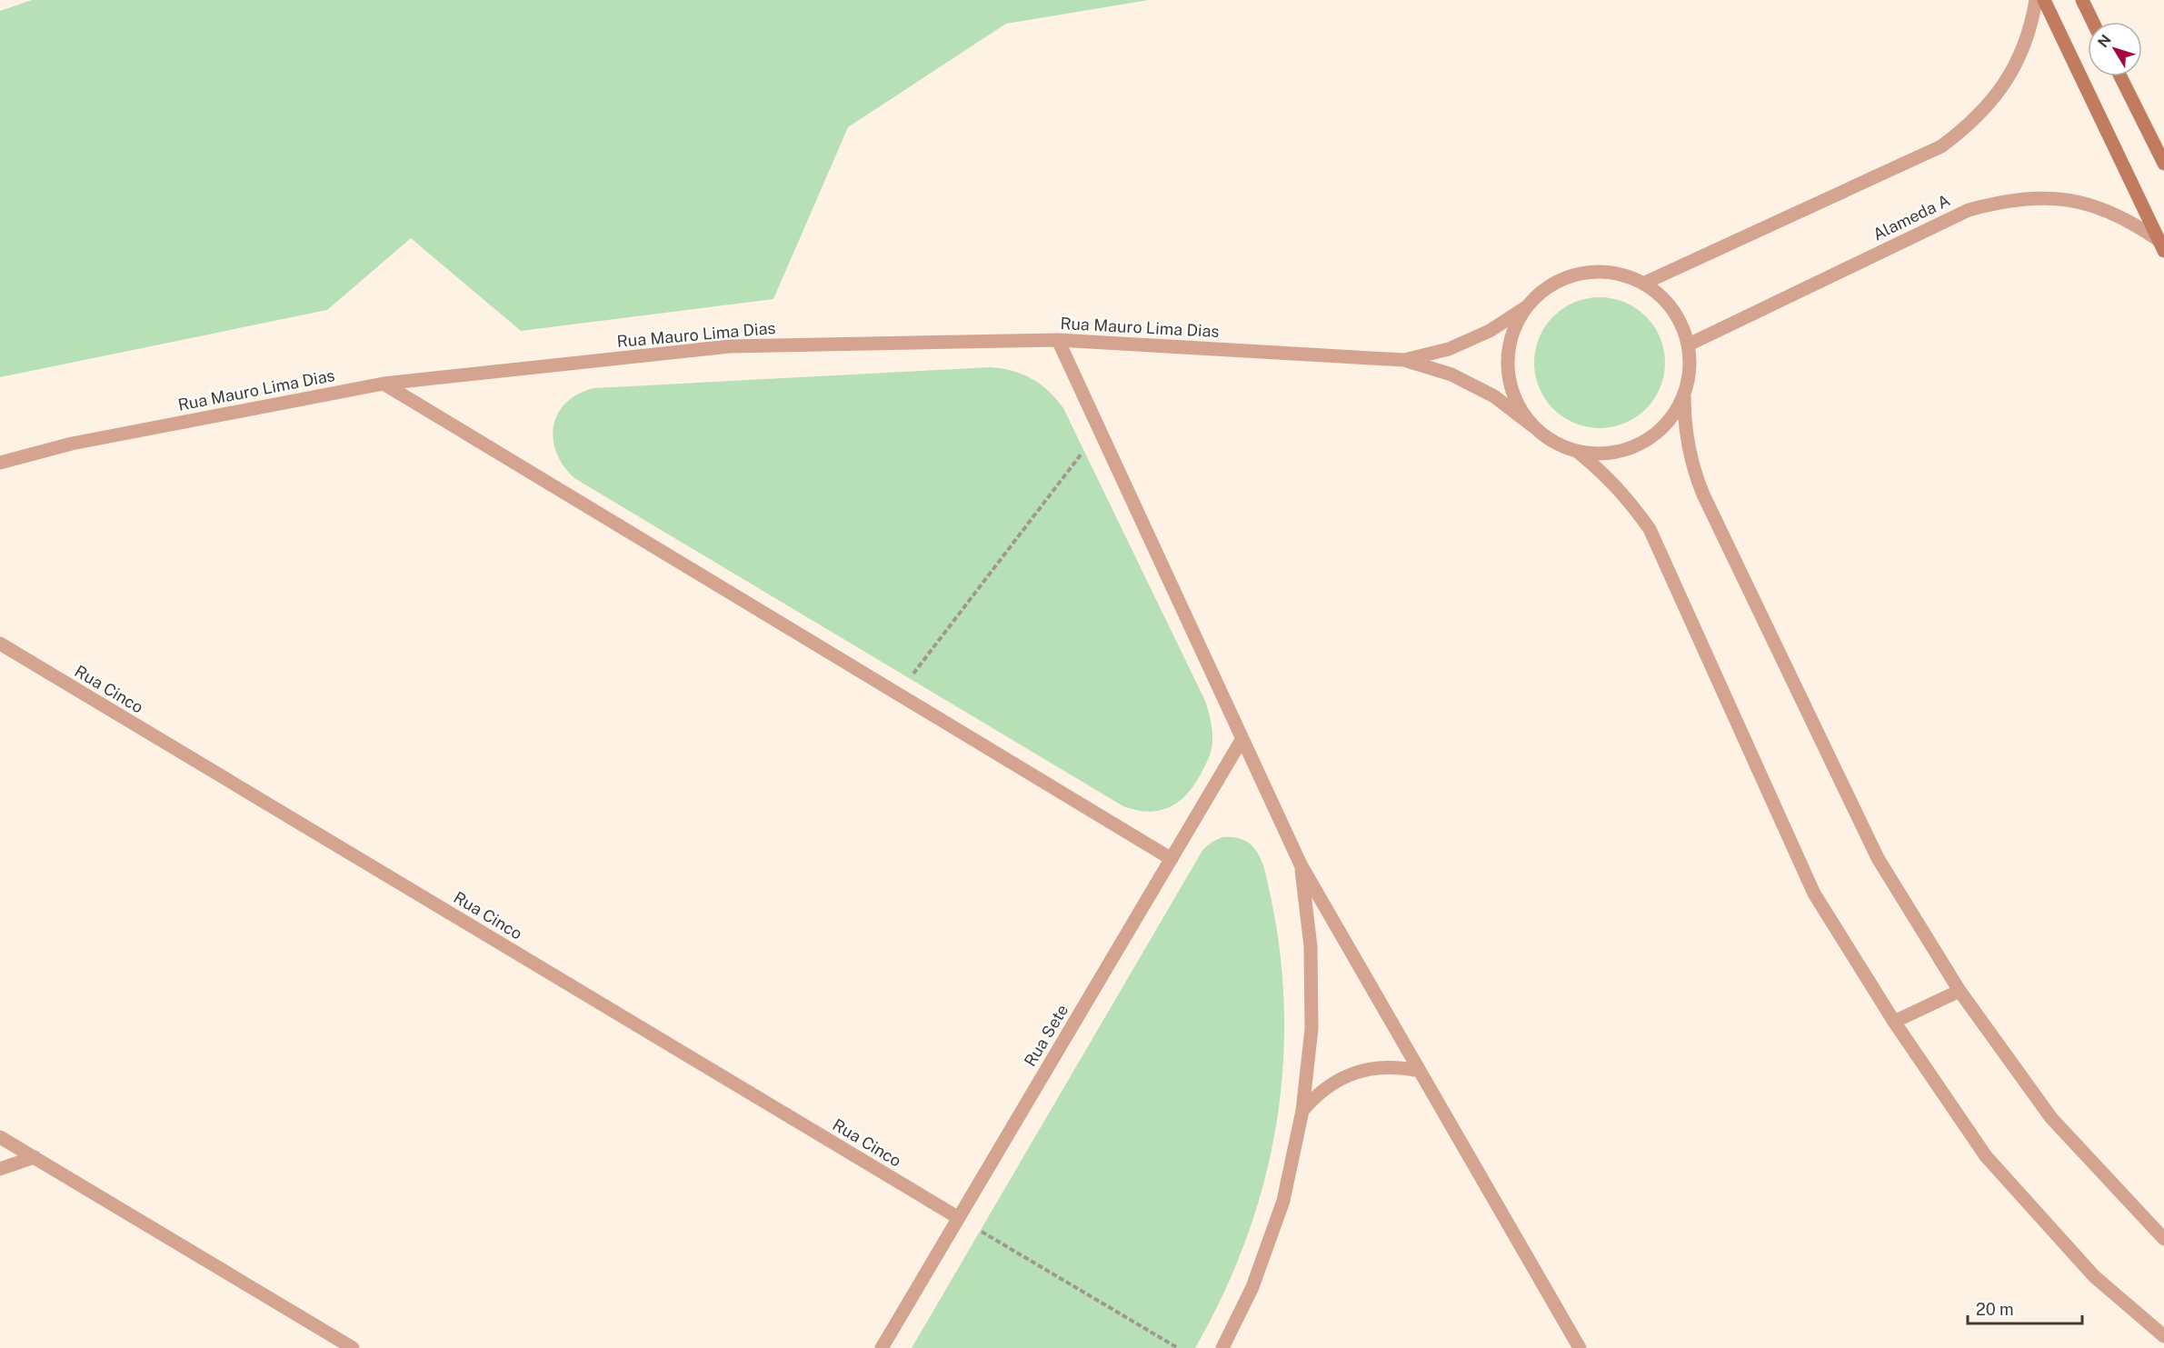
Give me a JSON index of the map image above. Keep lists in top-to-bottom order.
{
  "streets": {
    "street": [
      "Alameda A",
      "Rua Mauro Lima Dias",
      "Rua Cinco",
      "Rua Sete"
    ]
  },
  "crossings": [
    ["Rua Cinco", "Rua Sete"]
  ],
  "scale_bar": "20 m",
  "north": "top left"
}
